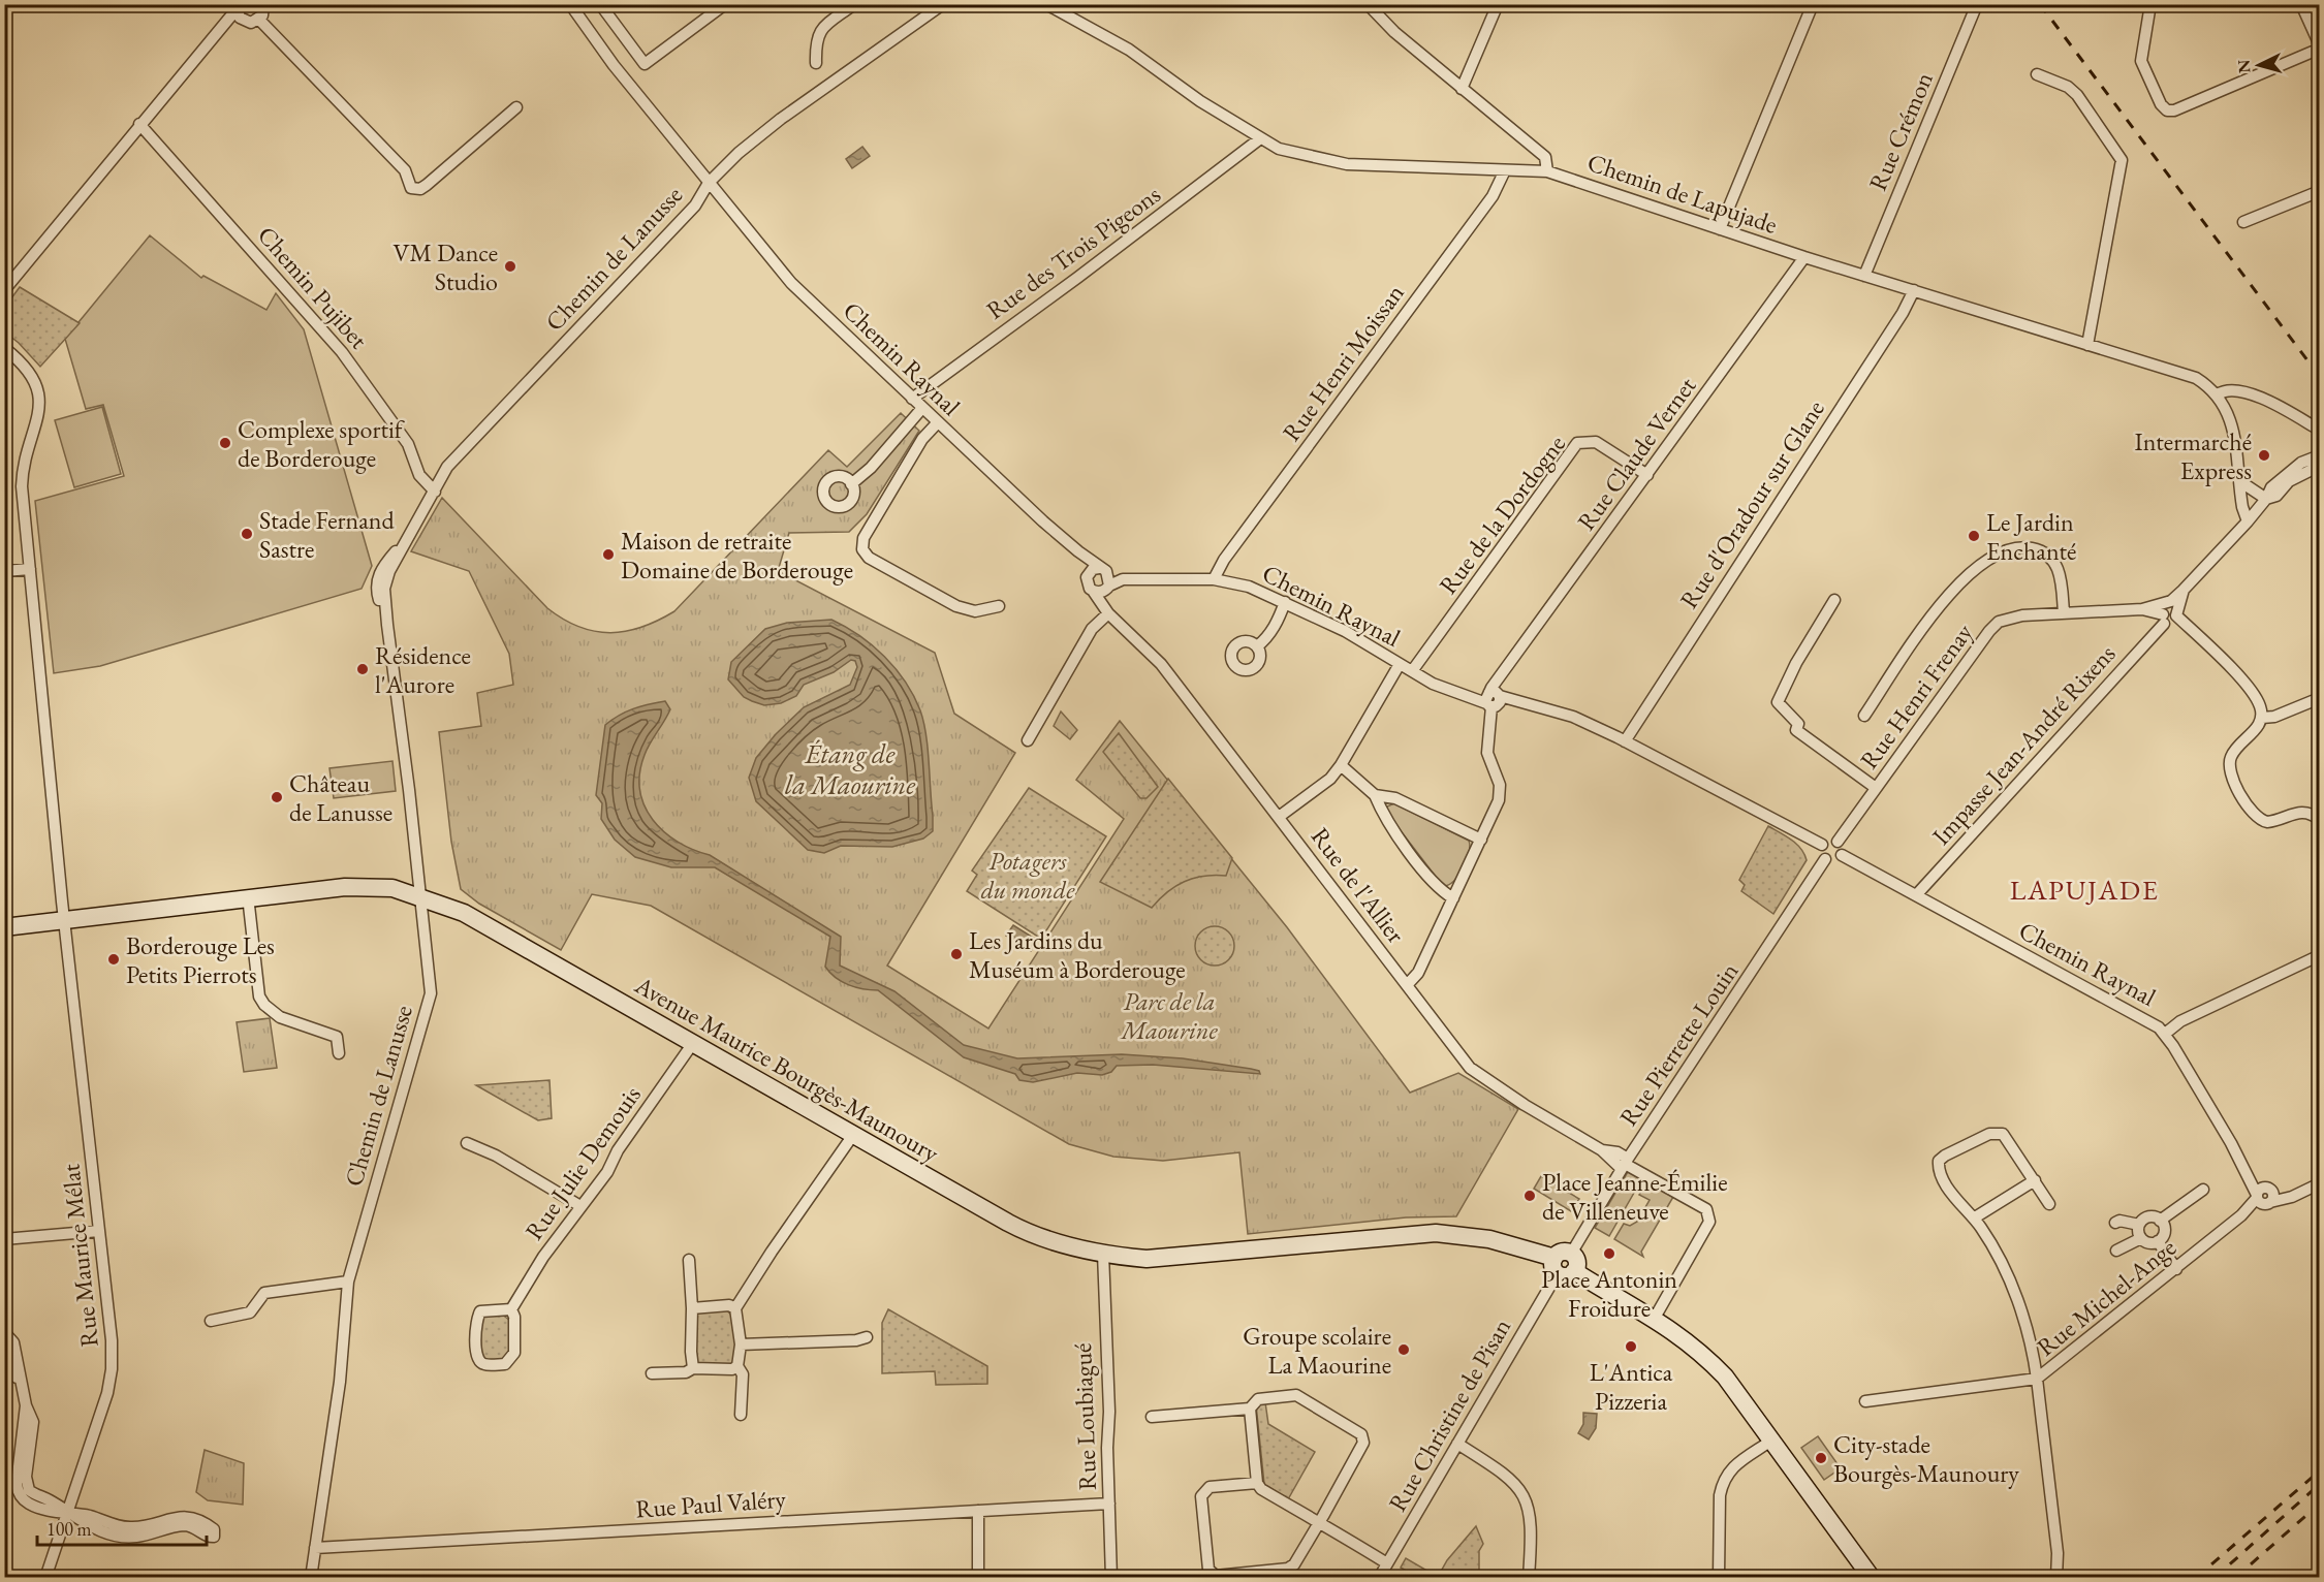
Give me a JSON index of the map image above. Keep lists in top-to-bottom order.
{
  "streets": {
    "street": [
      "Rue Crémon",
      "Chemin de Lapujade",
      "Rue des Trois Pigeons",
      "Chemin de Lanusse",
      "Chemin Pujibet",
      "Chemin Raynal",
      "Rue Henri Moissan",
      "Rue Claude Vernet",
      "Rue d'Oradour sur Glane",
      "Rue de la Dordogne",
      "Rue Henri Frenay",
      "Impasse Jean-André Rixens",
      "Rue de l'Allier",
      "Rue Pierrette Louin",
      "Avenue Maurice Bourgès-Maunoury",
      "Rue Julie Demouis",
      "Rue Maurice Mélat",
      "Rue Michel-Ange",
      "Rue Christine de Pisan",
      "Rue Loubiagué",
      "Rue Paul Valéry"
    ]
  },
  "crossings": [
    ["Rue Crémon", "Chemin de Lapujade"],
    ["Chemin de Lapujade", "Rue des Trois Pigeons"],
    ["Chemin de Lapujade", "Rue Henri Moissan"],
    ["Chemin de Lapujade", "Rue Claude Vernet"],
    ["Chemin de Lapujade", "Rue d'Oradour sur Glane"],
    ["Rue des Trois Pigeons", "Chemin Raynal"],
    ["Chemin de Lanusse", "Chemin Pujibet"],
    ["Chemin de Lanusse", "Chemin Raynal"],
    ["Chemin de Lanusse", "Avenue Maurice Bourgès-Maunoury"],
    ["Chemin de Lanusse", "Rue Paul Valéry"],
    ["Chemin Raynal", "Rue Henri Moissan"],
    ["Chemin Raynal", "Rue Claude Vernet"],
    ["Chemin Raynal", "Rue d'Oradour sur Glane"],
    ["Chemin Raynal", "Rue de la Dordogne"],
    ["Chemin Raynal", "Rue Henri Frenay"],
    ["Chemin Raynal", "Impasse Jean-André Rixens"],
    ["Chemin Raynal", "Rue de l'Allier"],
    ["Chemin Raynal", "Rue Pierrette Louin"],
    ["Chemin Raynal", "Rue Michel-Ange"],
    ["Rue Claude Vernet", "Rue de la Dordogne"],
    ["Rue Claude Vernet", "Rue de l'Allier"],
    ["Rue Henri Frenay", "Impasse Jean-André Rixens"],
    ["Rue Henri Frenay", "Rue Pierrette Louin"],
    ["Rue de l'Allier", "Rue Pierrette Louin"],
    ["Avenue Maurice Bourgès-Maunoury", "Rue Julie Demouis"],
    ["Avenue Maurice Bourgès-Maunoury", "Rue Maurice Mélat"],
    ["Avenue Maurice Bourgès-Maunoury", "Rue Christine de Pisan"],
    ["Avenue Maurice Bourgès-Maunoury", "Rue Loubiagué"],
    ["Rue Loubiagué", "Rue Paul Valéry"]
  ],
  "districts": ["LAPUJADE"],
  "water": ["Étang de la Maourine"],
  "parks": ["Potagers du monde", "Parc de la Maourine"],
  "places": [
    "VM Dance Studio",
    "Complexe sportif de Borderouge",
    "Intermarché Express",
    "Stade Fernand Sastre",
    "Le Jardin Enchanté",
    "Maison de retraite Domaine de Borderouge",
    "Résidence l'Aurore",
    "Château de Lanusse",
    "Les Jardins du Muséum à Borderouge",
    "Borderouge Les Petits Pierrots",
    "Place Jeanne-Émilie de Villeneuve",
    "Place Antonin Froidure",
    "L'Antica Pizzeria",
    "Groupe scolaire La Maourine",
    "City-stade Bourgès-Maunoury"
  ],
  "scale_bar": "100 m",
  "north": "left"
}
